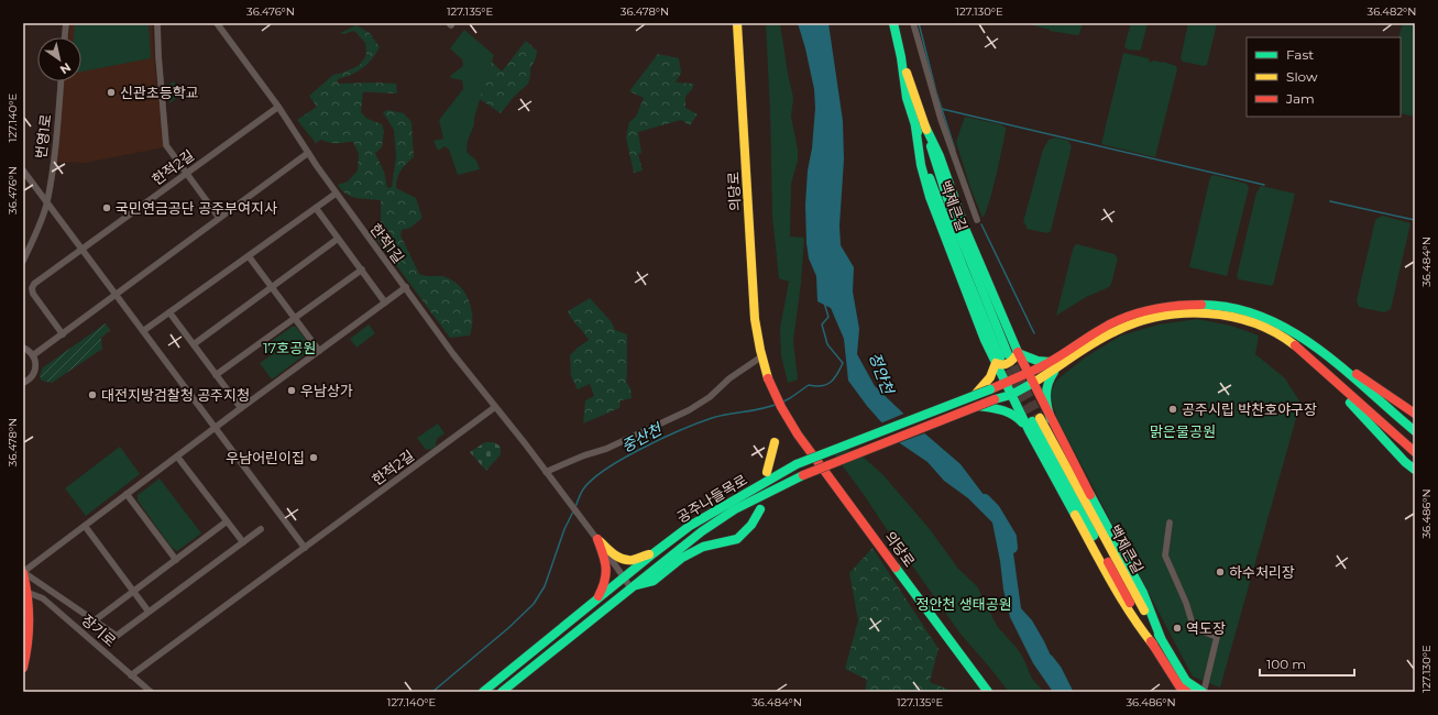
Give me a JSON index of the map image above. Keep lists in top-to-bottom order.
{
  "streets": {
    "main road": ["의당로", "백제큰길", "공주나들목로"],
    "street": [
      "번영1로",
      "한적2길",
      "한적1길",
      "장기로"
    ]
  },
  "crossings": [
    ["한적2길", "한적1길"],
    ["한적2길", "장기로"],
    ["백제큰길", "공주나들목로"],
    ["한적1길", "공주나들목로"]
  ],
  "water": ["정안천", "중산천"],
  "parks": ["17호공원", "맑은물공원", "정안천 생태공원"],
  "places": [
    "신관초등학교",
    "국민연금공단 공주부여지사",
    "우남상가",
    "대전지방검찰청 공주지청",
    "공주시립 박찬호야구장",
    "우남어린이집",
    "하수처리장",
    "역도장"
  ],
  "legend": ["Fast", "Slow", "Jam"],
  "scale_bar": "100 m",
  "north": "bottom right",
  "coordinates": [
    "36.476°N",
    "127.135°E",
    "36.478°N",
    "127.130°E",
    "36.482°N",
    "127.140°E",
    "36.484°N",
    "36.486°N"
  ]
}
